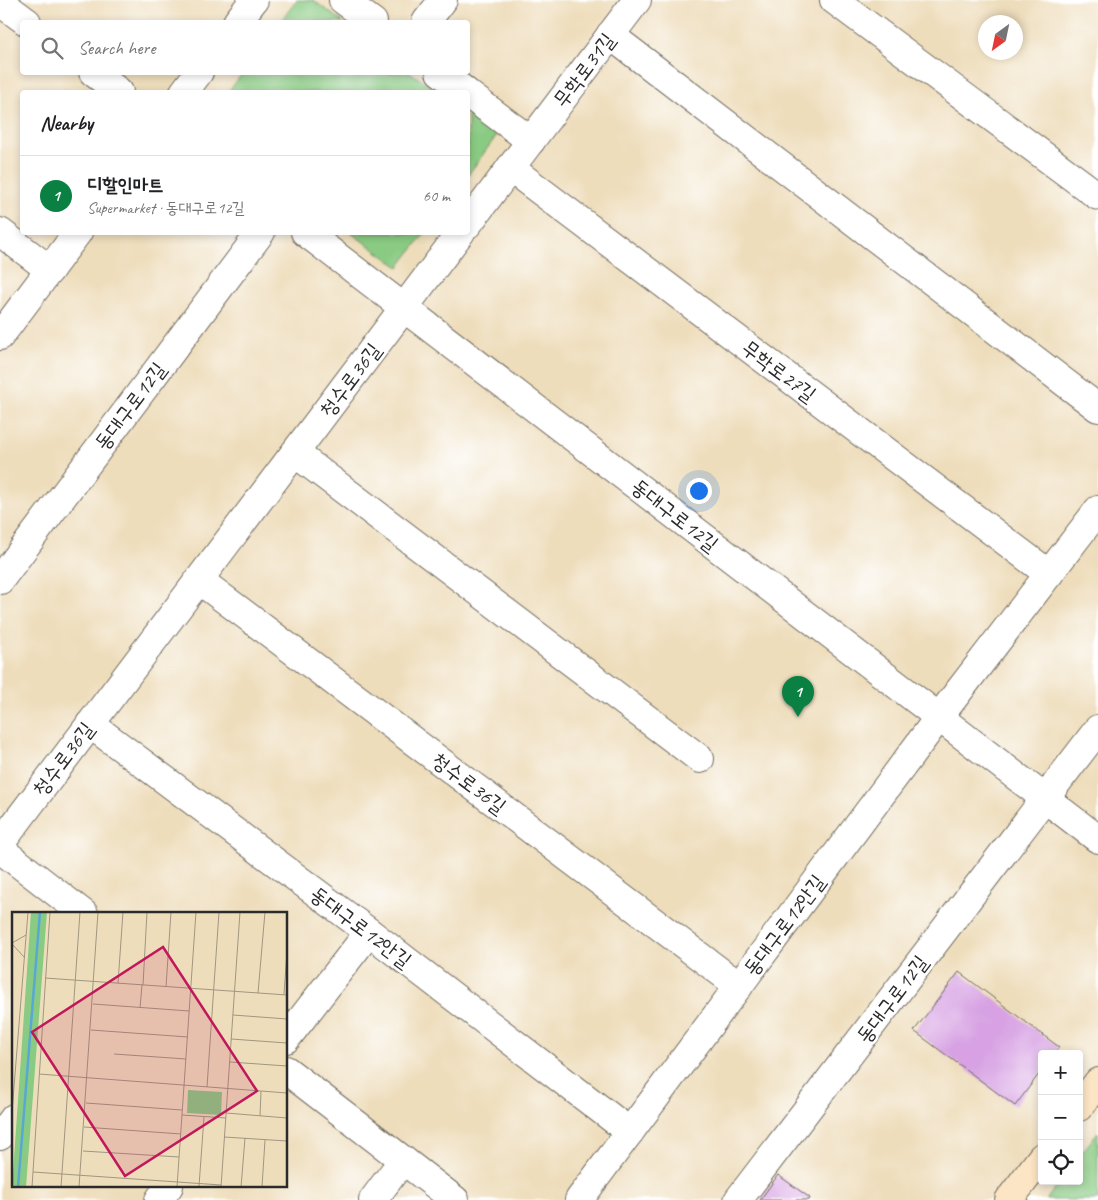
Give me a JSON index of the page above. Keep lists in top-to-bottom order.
{
  "streets": {
    "street": [
      "무학로31길",
      "무학로27길",
      "청수로36길",
      "동대구로12길",
      "동대구로12안길"
    ]
  },
  "crossings": [
    ["무학로31길", "무학로27길"],
    ["청수로36길", "동대구로12길"],
    ["청수로36길", "동대구로12안길"],
    ["동대구로12길", "동대구로12안길"]
  ],
  "north": "bottom left",
  "page": {
    "search": "Search here",
    "heading": "Nearby",
    "list": [
      {
        "mark": "1",
        "name": "디할인마트",
        "note": "Supermarket · 동대구로12길",
        "value": "60 m"
      }
    ],
    "pins": "1",
    "map_buttons": ["+", "−"]
  }
}
